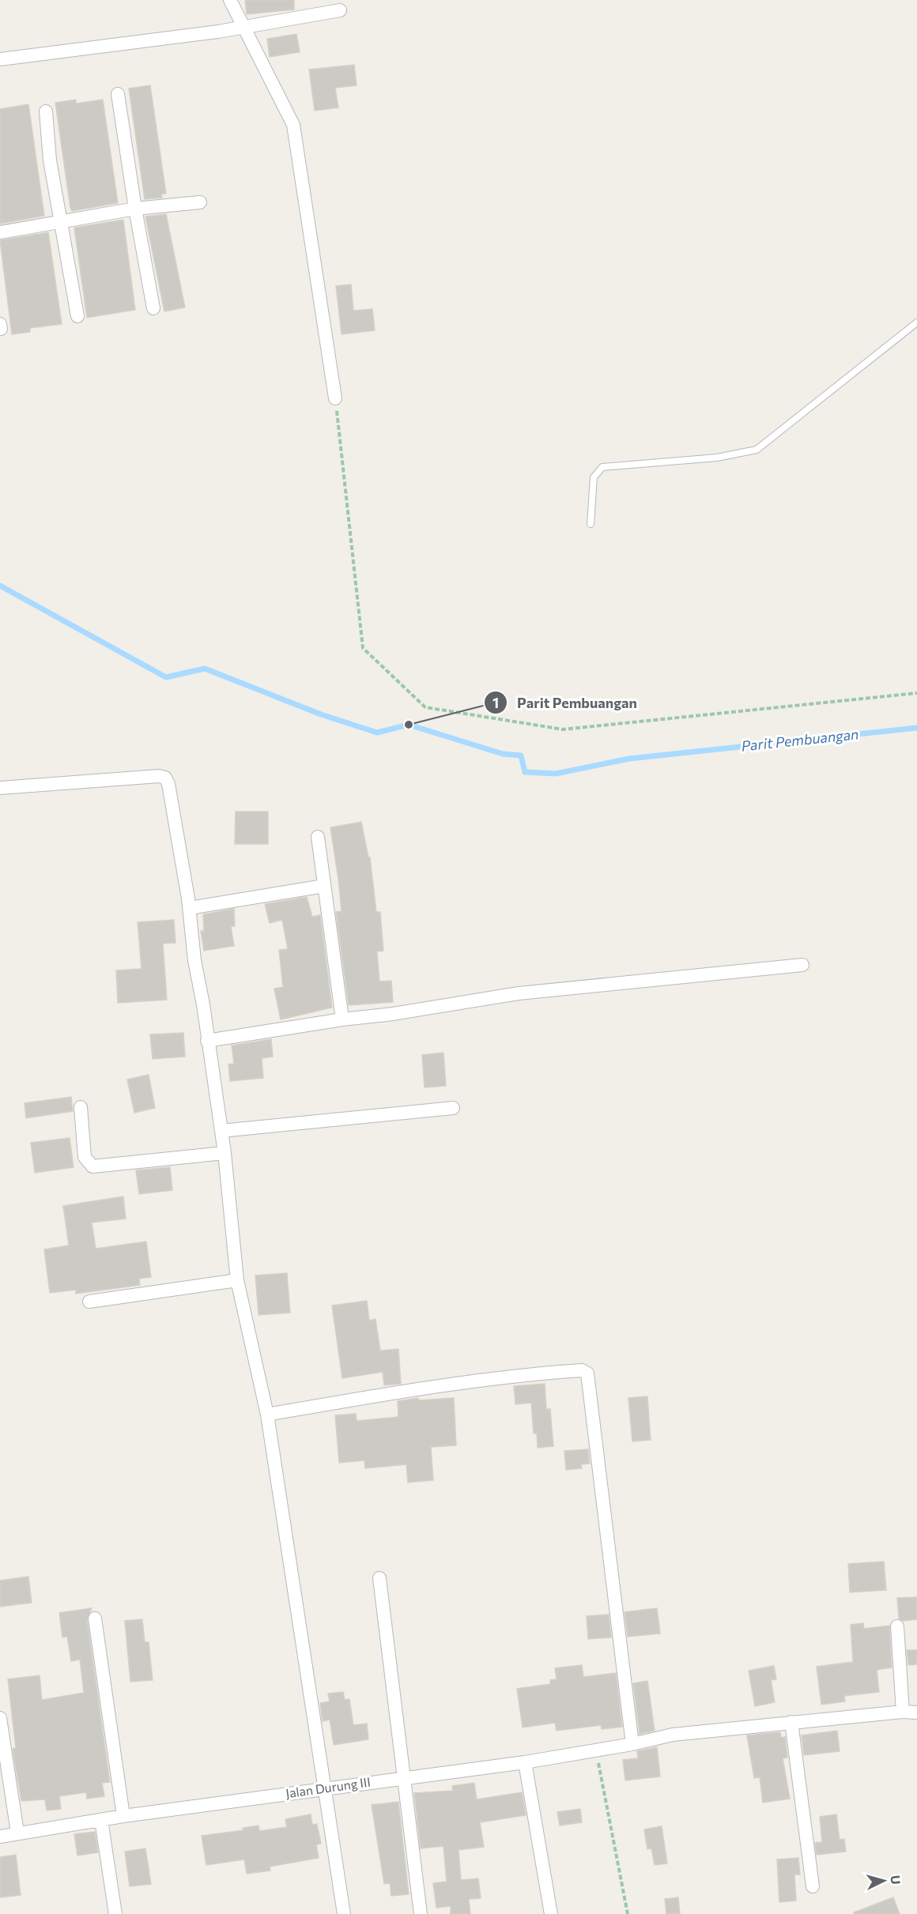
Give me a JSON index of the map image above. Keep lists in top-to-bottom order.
{
  "streets": {
    "street": ["Jalan Durung III"]
  },
  "water": ["Parit Pembuangan"],
  "places": ["Parit Pembuangan"],
  "north": "right"
}
